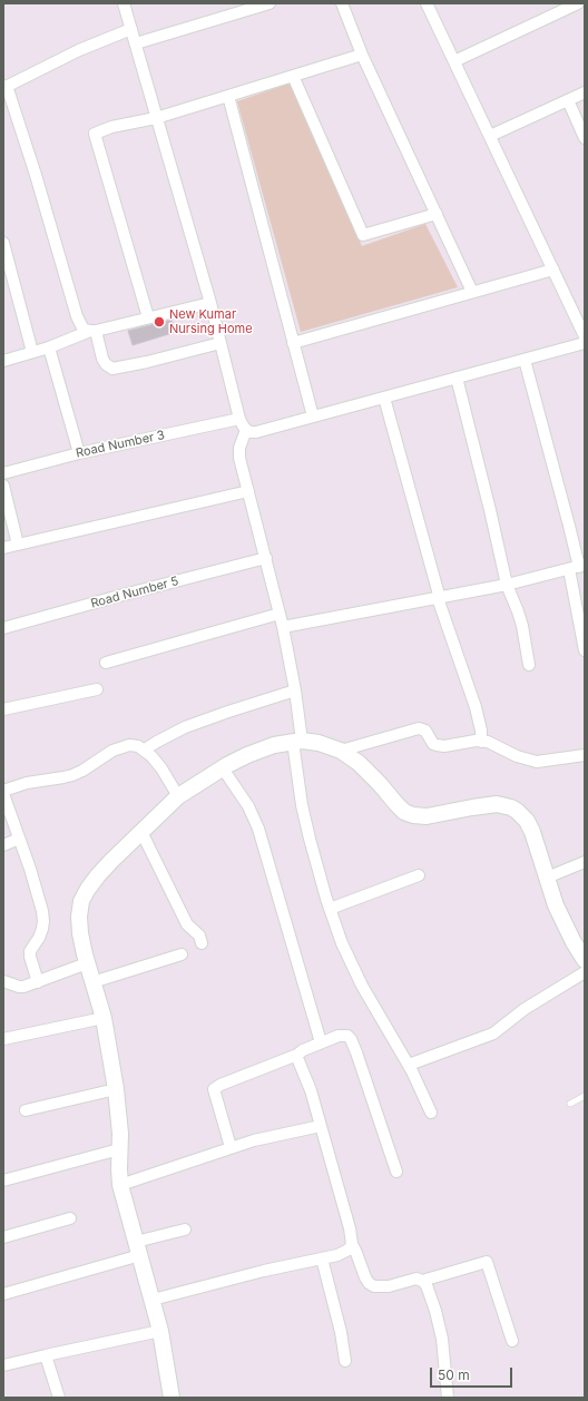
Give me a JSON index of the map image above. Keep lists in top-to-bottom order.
{
  "streets": {
    "street": ["Road Number 3", "Road Number 5"]
  },
  "places": ["New Kumar Nursing Home"],
  "scale_bar": "50 m"
}
